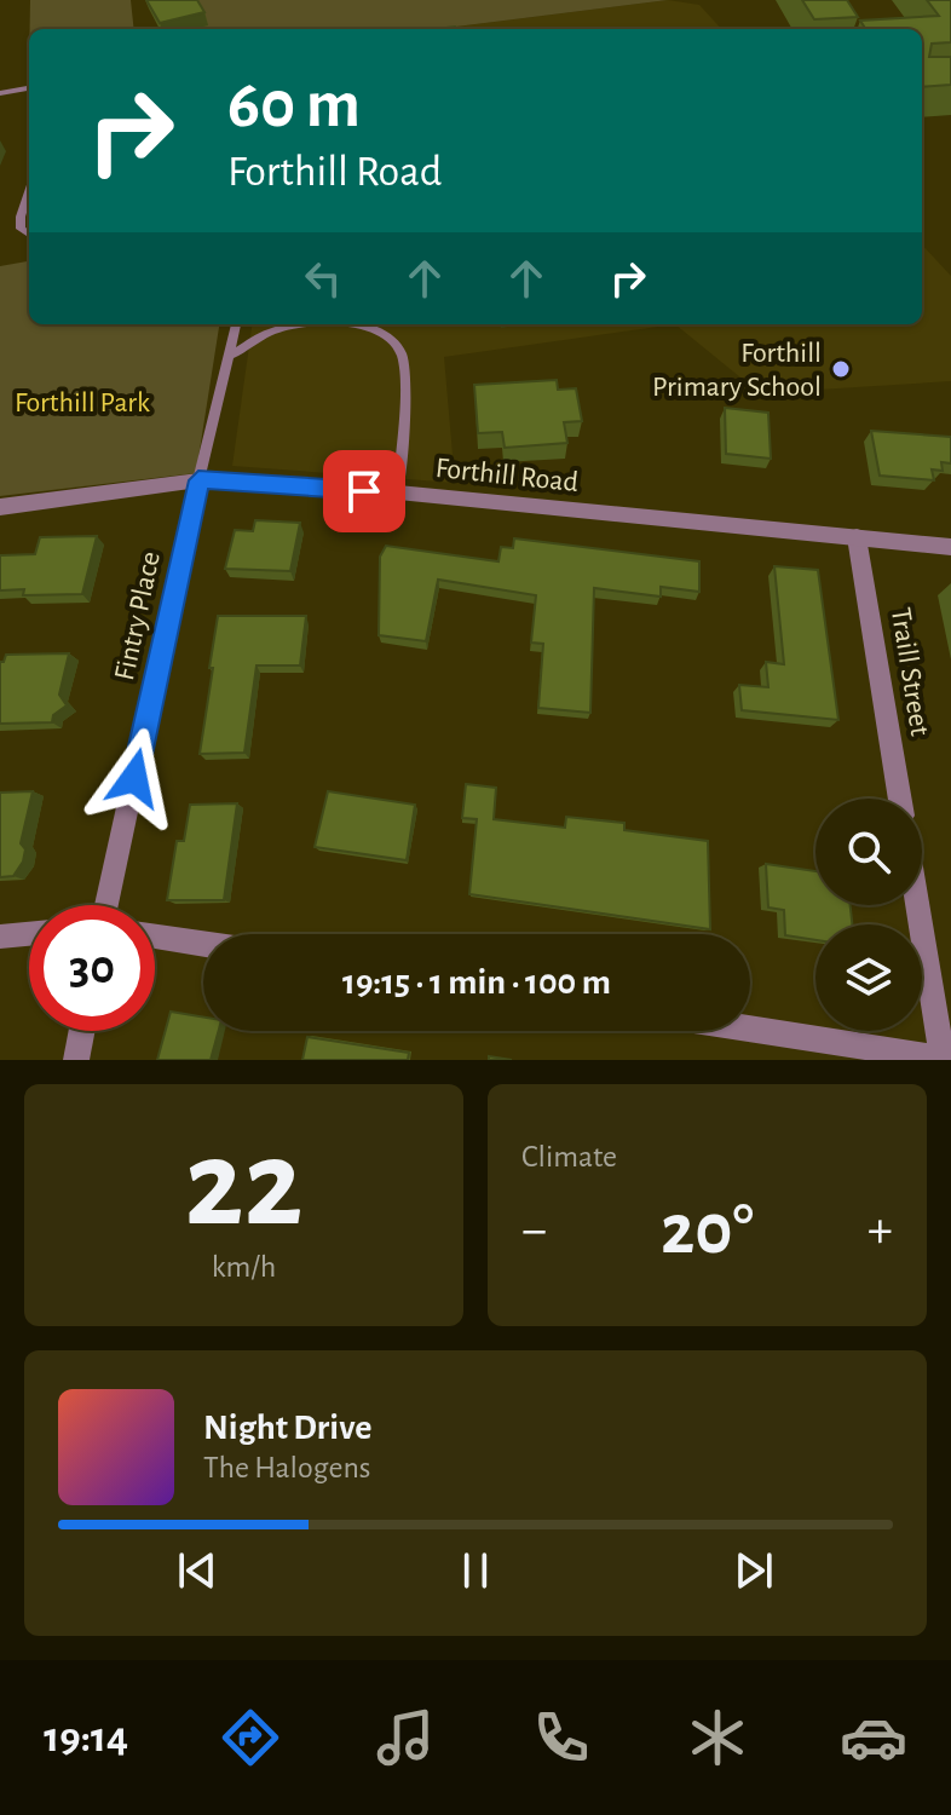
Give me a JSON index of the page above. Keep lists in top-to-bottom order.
{
  "streets": {
    "street": ["Forthill Road", "Fintry Place", "Traill Street"]
  },
  "crossings": [
    ["Forthill Road", "Fintry Place"],
    ["Forthill Road", "Traill Street"]
  ],
  "parks": ["Forthill Park"],
  "places": ["Forthill Primary School"],
  "page": {
    "turn": ["60 m", "Forthill Road"],
    "limit": "30",
    "trip": "19:15 · 1 min · 100 m",
    "tile": [
      ["22", "km/h"],
      "Climate"
    ],
    "heat": ["−", "20°", "+"],
    "song": ["Night Drive", "The Halogens"],
    "tabs": "19:14"
  }
}
